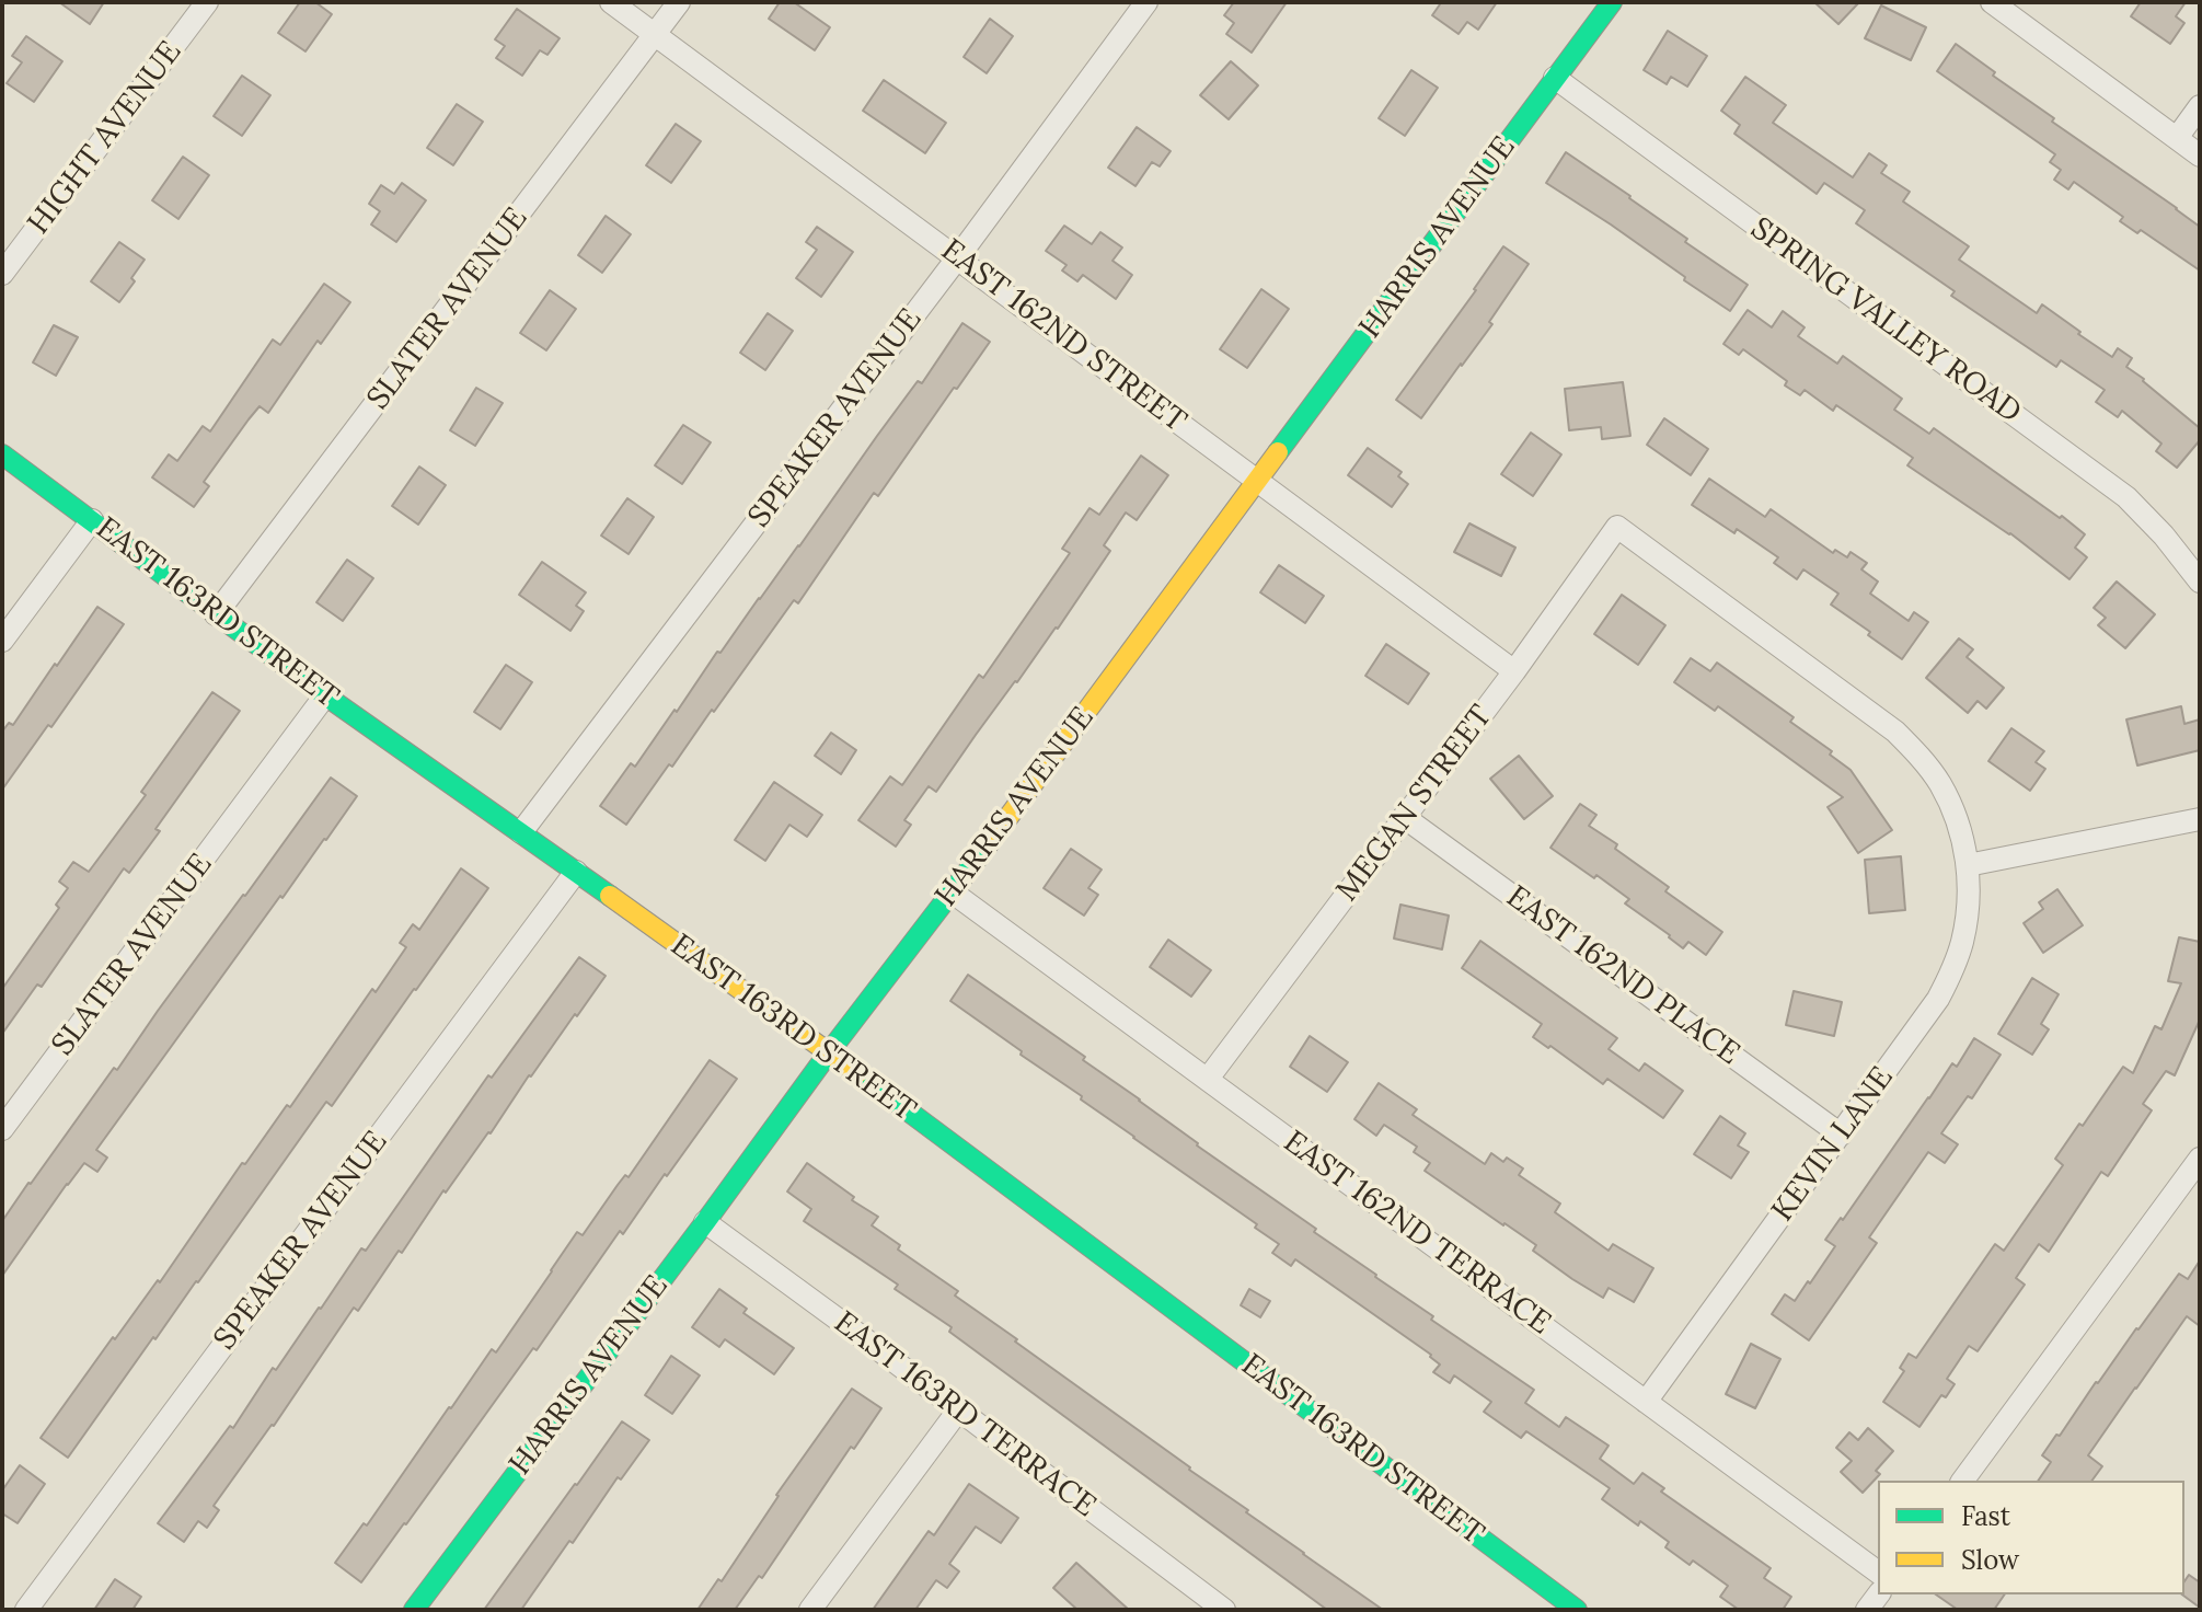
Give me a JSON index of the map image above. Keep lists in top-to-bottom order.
{
  "streets": {
    "street": [
      "HIGHT AVENUE",
      "HARRIS AVENUE",
      "SLATER AVENUE",
      "SPRING VALLEY ROAD",
      "EAST 162ND STREET",
      "SPEAKER AVENUE",
      "EAST 163RD STREET",
      "MEGAN STREET",
      "EAST 162ND PLACE",
      "KEVIN LANE",
      "EAST 162ND TERRACE",
      "EAST 163RD TERRACE"
    ]
  },
  "crossings": [
    ["HARRIS AVENUE", "SPRING VALLEY ROAD"],
    ["HARRIS AVENUE", "EAST 162ND STREET"],
    ["HARRIS AVENUE", "EAST 163RD STREET"],
    ["HARRIS AVENUE", "EAST 162ND TERRACE"],
    ["HARRIS AVENUE", "EAST 163RD TERRACE"],
    ["SLATER AVENUE", "EAST 162ND STREET"],
    ["SLATER AVENUE", "EAST 163RD STREET"],
    ["EAST 162ND STREET", "SPEAKER AVENUE"],
    ["EAST 162ND STREET", "MEGAN STREET"],
    ["SPEAKER AVENUE", "EAST 163RD STREET"],
    ["MEGAN STREET", "EAST 162ND PLACE"],
    ["MEGAN STREET", "KEVIN LANE"],
    ["MEGAN STREET", "EAST 162ND TERRACE"],
    ["EAST 162ND PLACE", "KEVIN LANE"],
    ["KEVIN LANE", "EAST 162ND TERRACE"]
  ],
  "legend": ["Fast", "Slow"]
}
